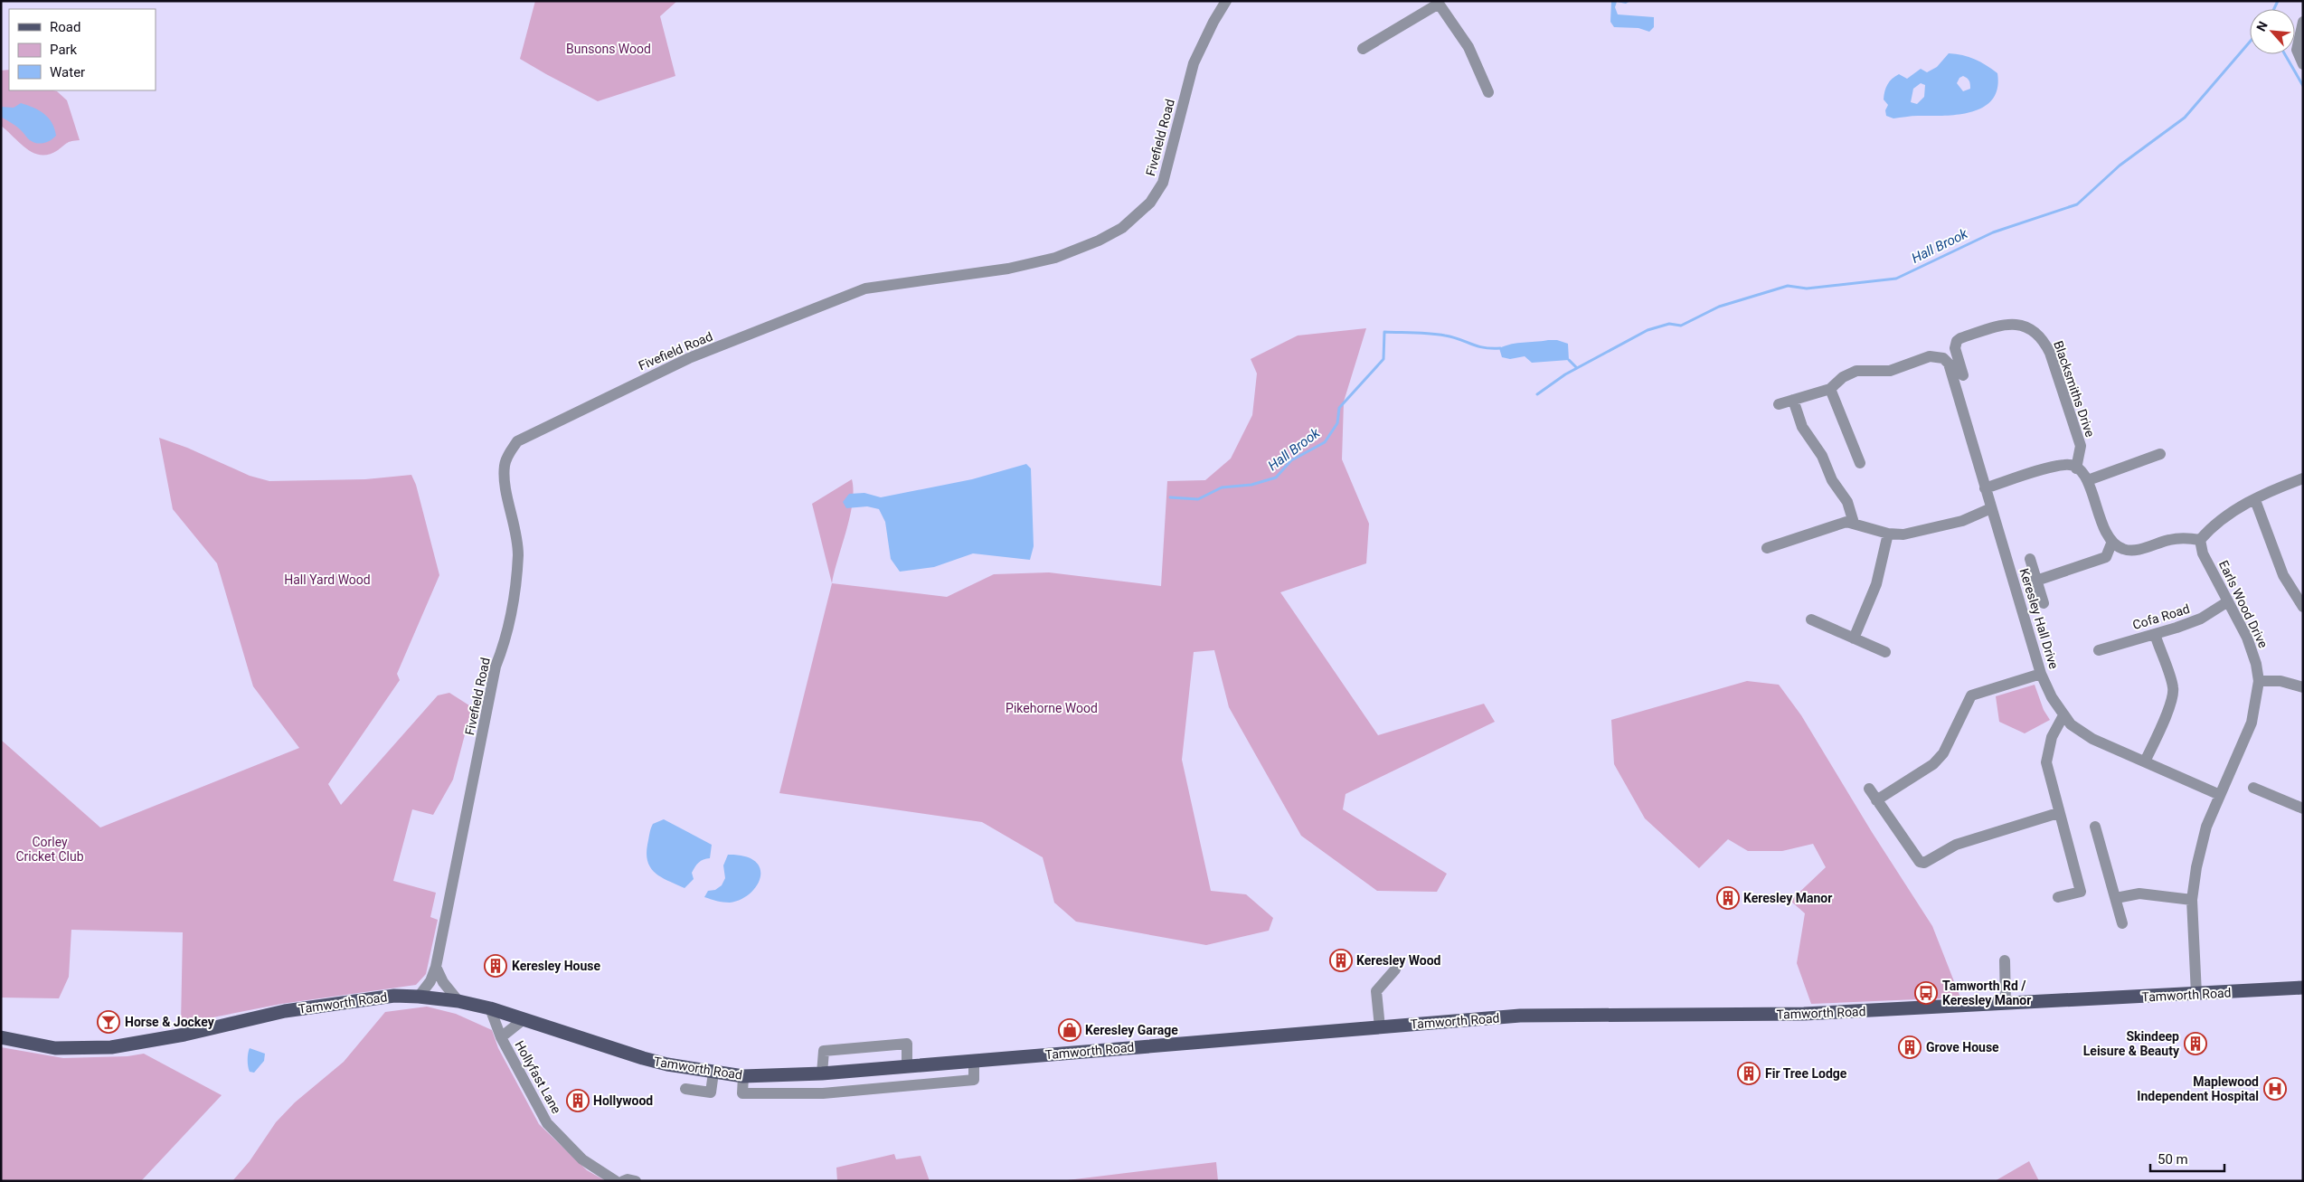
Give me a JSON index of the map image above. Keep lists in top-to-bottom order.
{
  "streets": {
    "main road": ["Tamworth Road"],
    "street": [
      "Fivefield Road",
      "Blacksmiths Drive",
      "Earls Wood Drive",
      "Cofa Road",
      "Keresley Hall Drive",
      "Hollyfast Lane"
    ]
  },
  "crossings": [
    ["Fivefield Road", "Tamworth Road"],
    ["Earls Wood Drive", "Cofa Road"],
    ["Earls Wood Drive", "Keresley Hall Drive"],
    ["Earls Wood Drive", "Tamworth Road"],
    ["Tamworth Road", "Hollyfast Lane"]
  ],
  "water": ["Hall Brook"],
  "parks": [
    "Bunsons Wood",
    "Hall Yard Wood",
    "Pikehorne Wood",
    "Corley Cricket Club"
  ],
  "places": {
    "building": [
      "Keresley Manor",
      "Keresley Wood",
      "Keresley House",
      "Skindeep Leisure & Beauty",
      "Grove House",
      "Fir Tree Lodge",
      "Hollywood"
    ],
    "bus stop": ["Tamworth Rd / Keresley Manor"],
    "bar": ["Horse & Jockey"],
    "shop": ["Keresley Garage"],
    "hospital": ["Maplewood Independent Hospital"]
  },
  "legend": ["Road", "Park", "Water"],
  "scale_bar": "50 m",
  "north": "top left"
}
